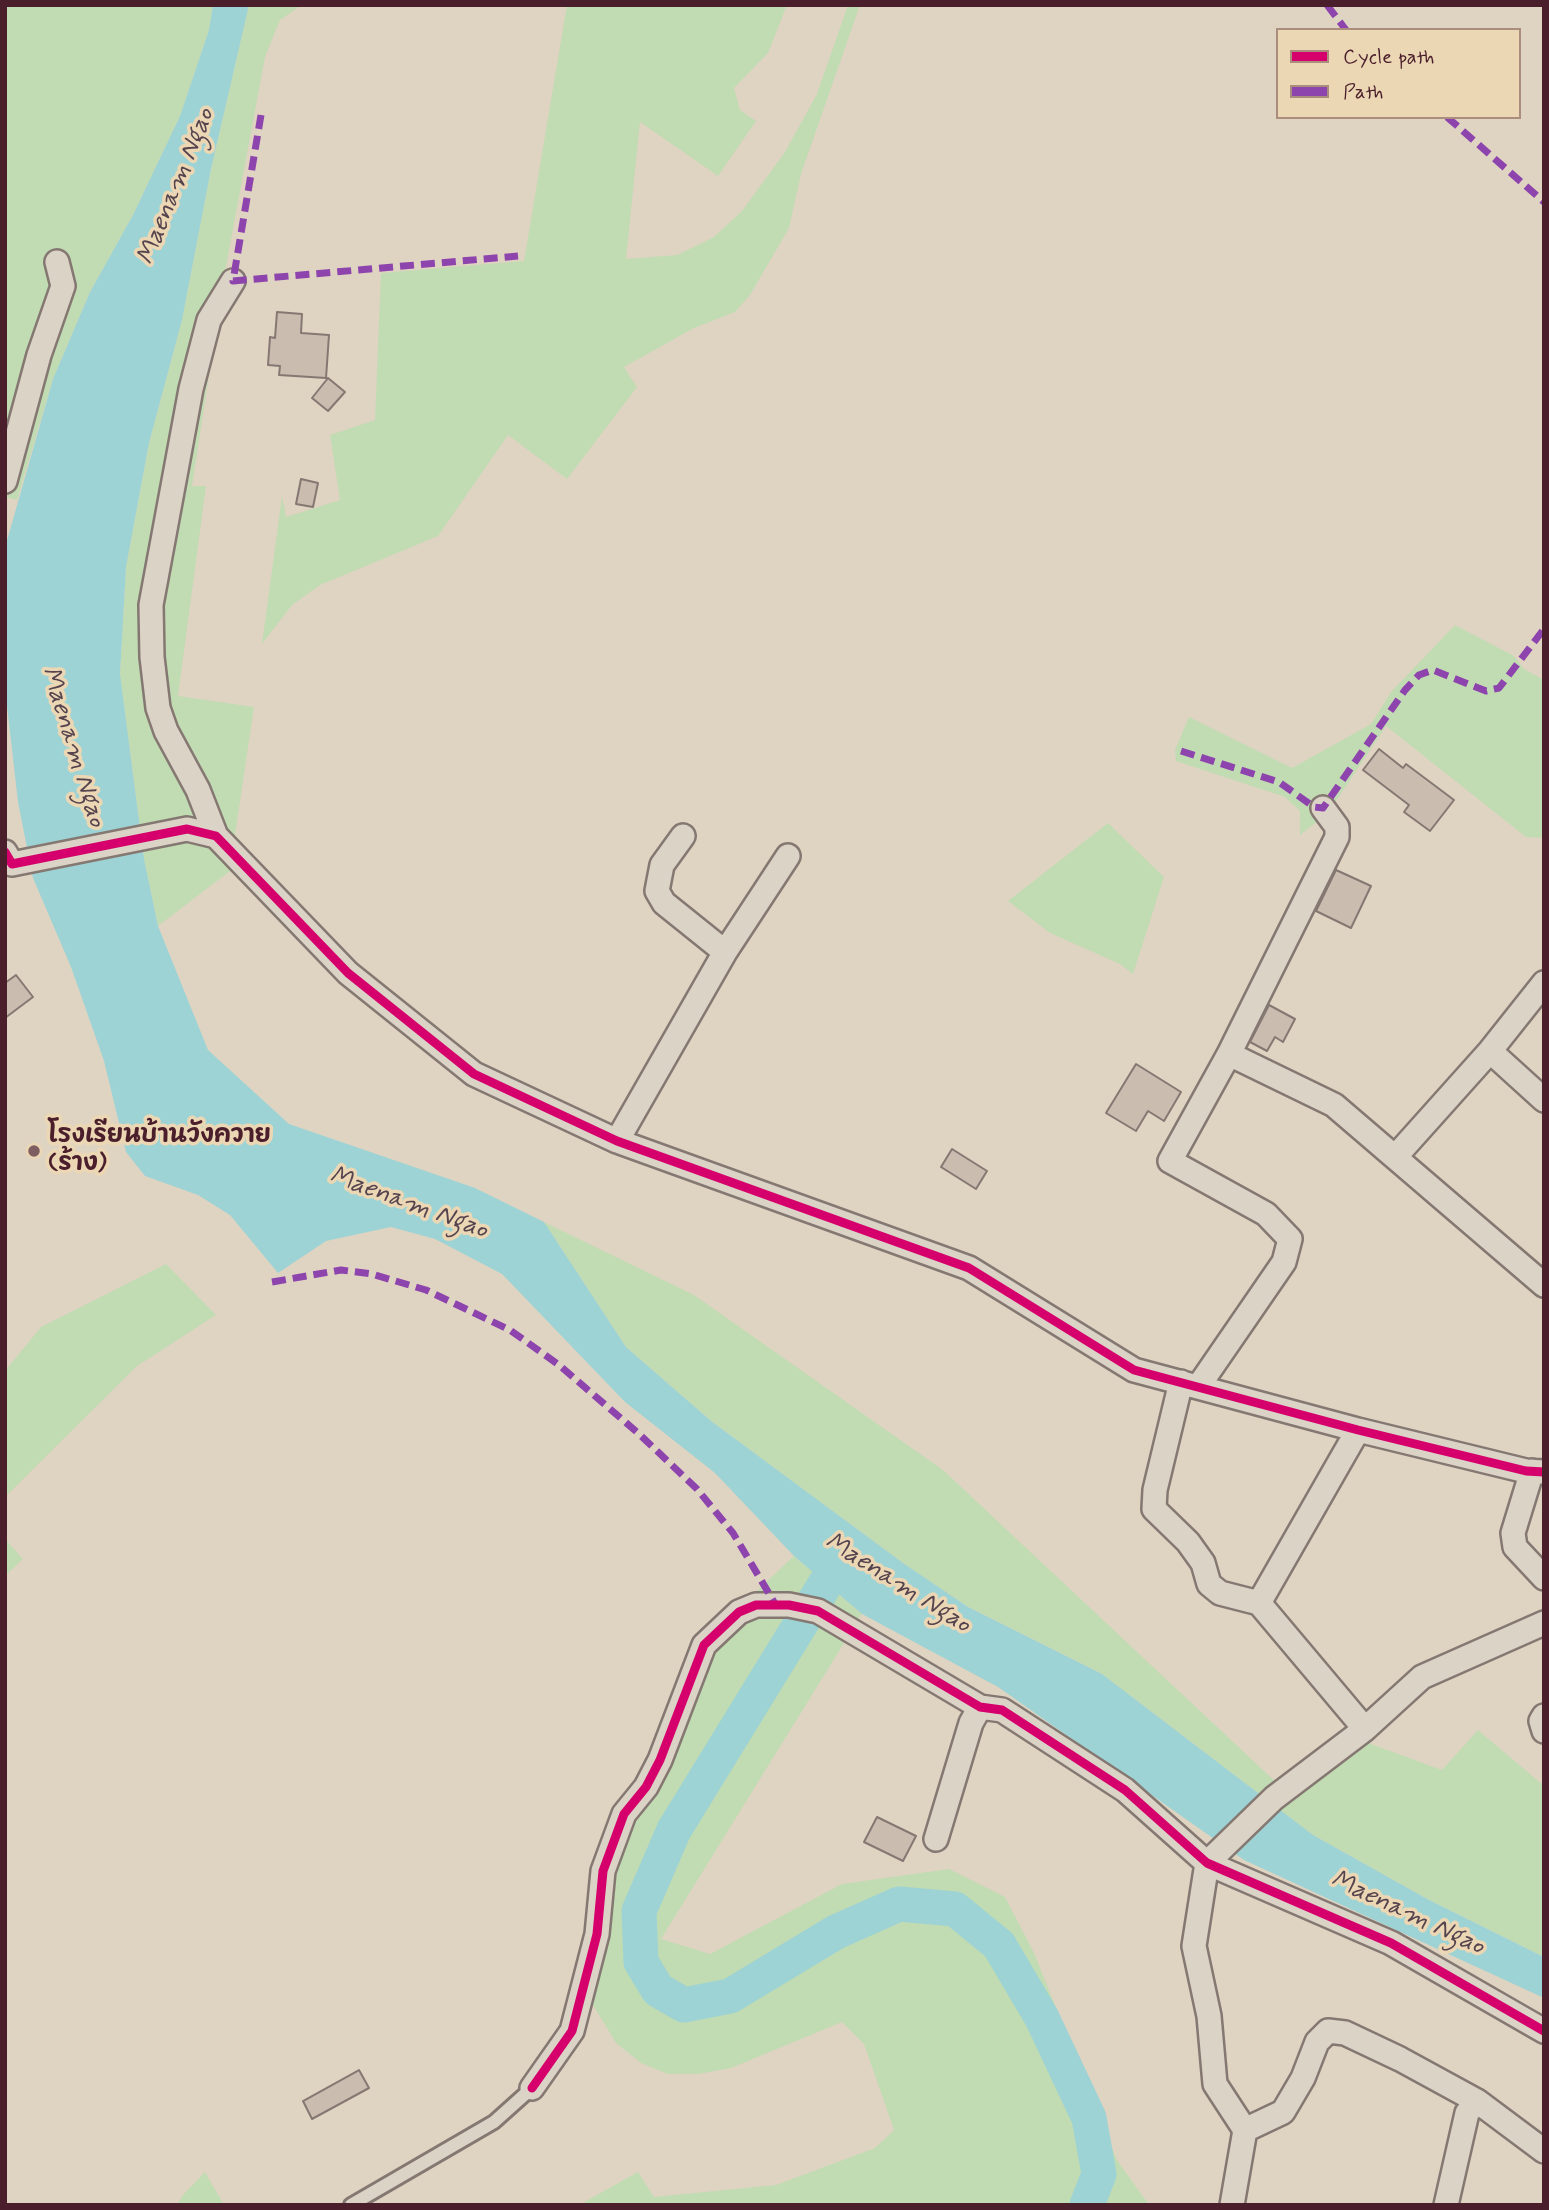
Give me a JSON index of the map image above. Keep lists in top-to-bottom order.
{
  "water": ["Maenam Ngao"],
  "places": ["โรงเรียนบ้านวังควาย (ร้าง)"],
  "legend": ["Cycle path", "Path"]
}
